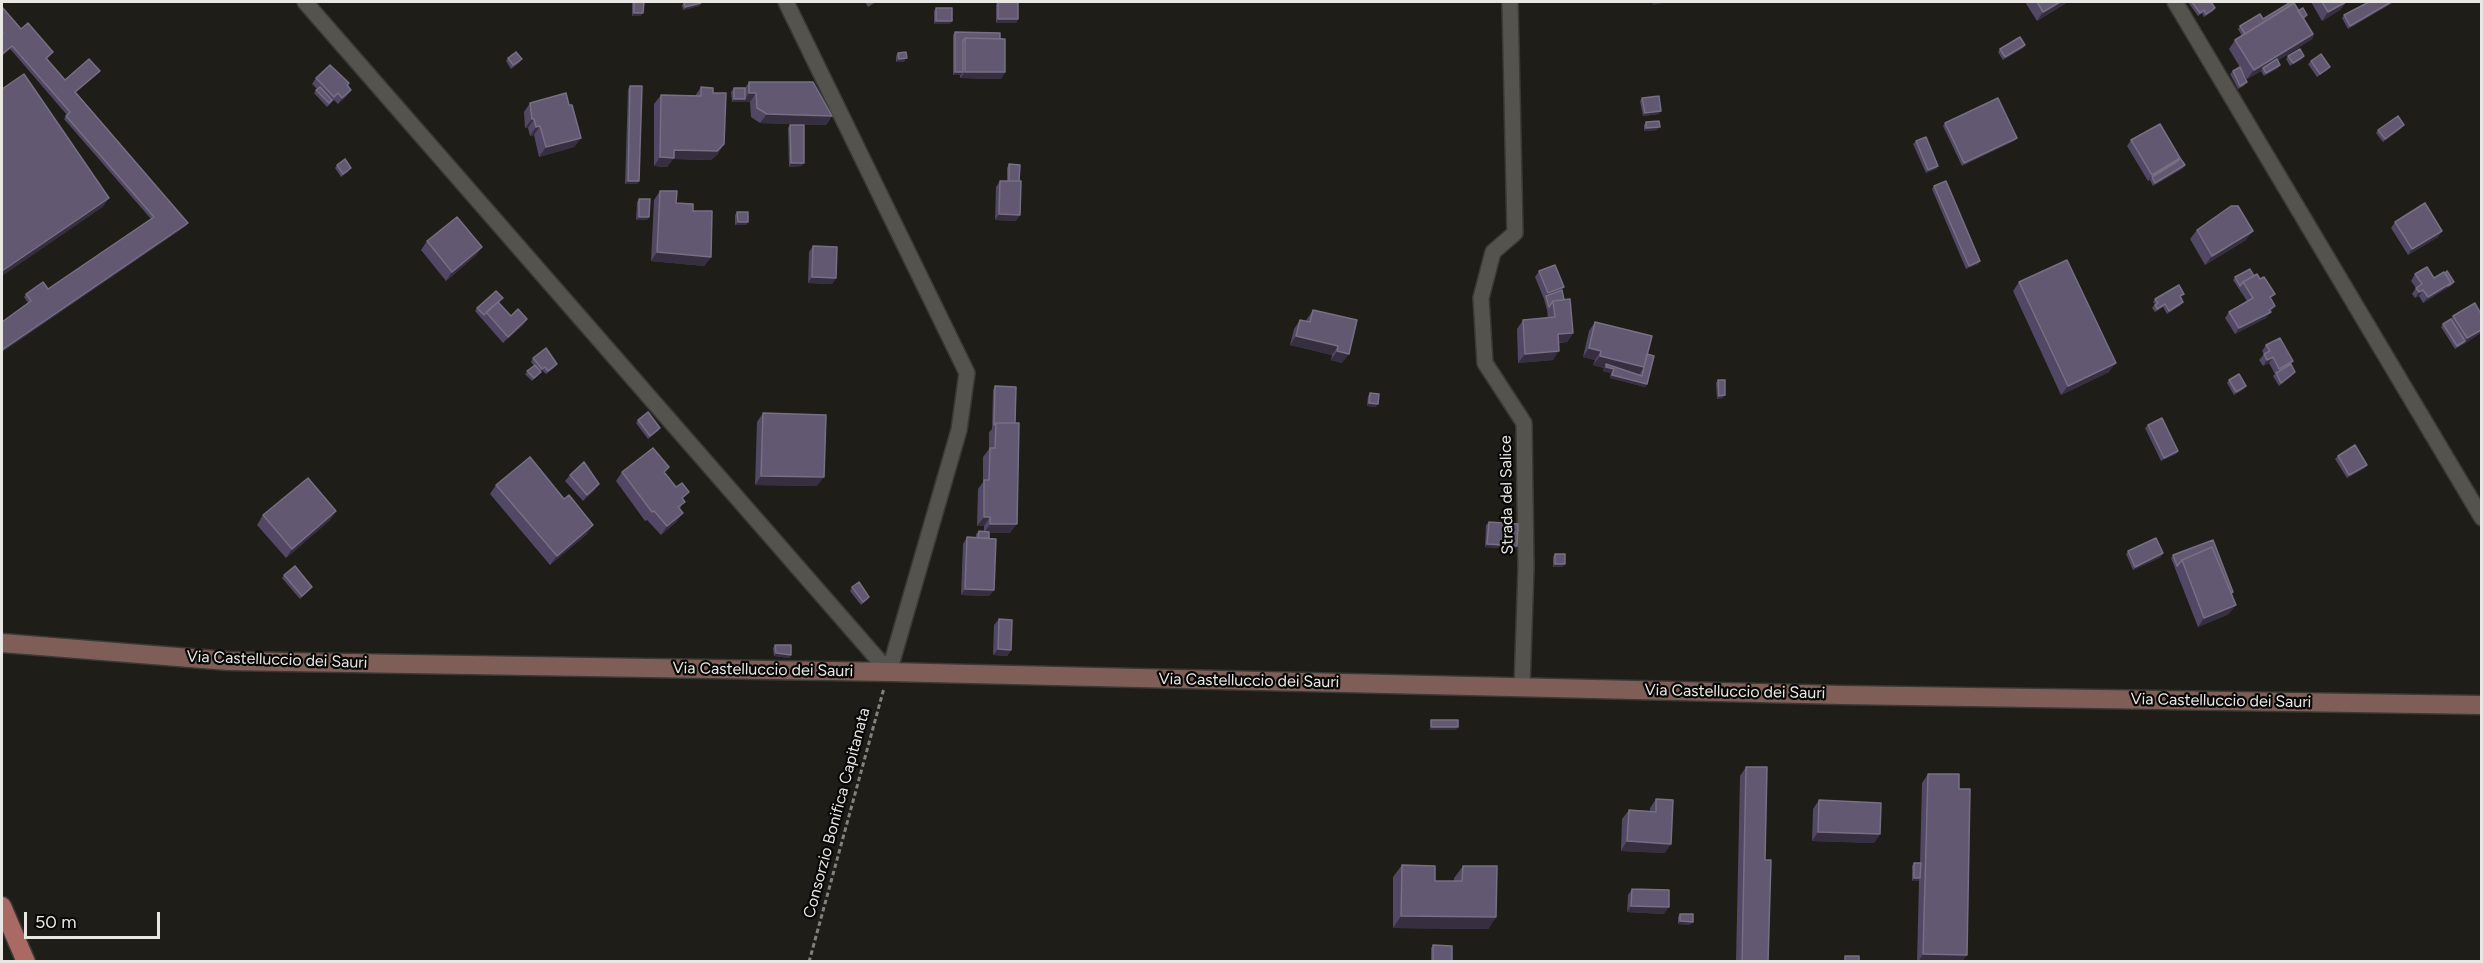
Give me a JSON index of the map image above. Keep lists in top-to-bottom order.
{
  "streets": {
    "street": ["Strada del Salice", "Via Castelluccio dei Sauri"],
    "path": ["Consorzio Bonifica Capitanata"]
  },
  "crossings": [
    ["Strada del Salice", "Via Castelluccio dei Sauri"],
    ["Via Castelluccio dei Sauri", "Consorzio Bonifica Capitanata"]
  ],
  "scale_bar": "50 m"
}
